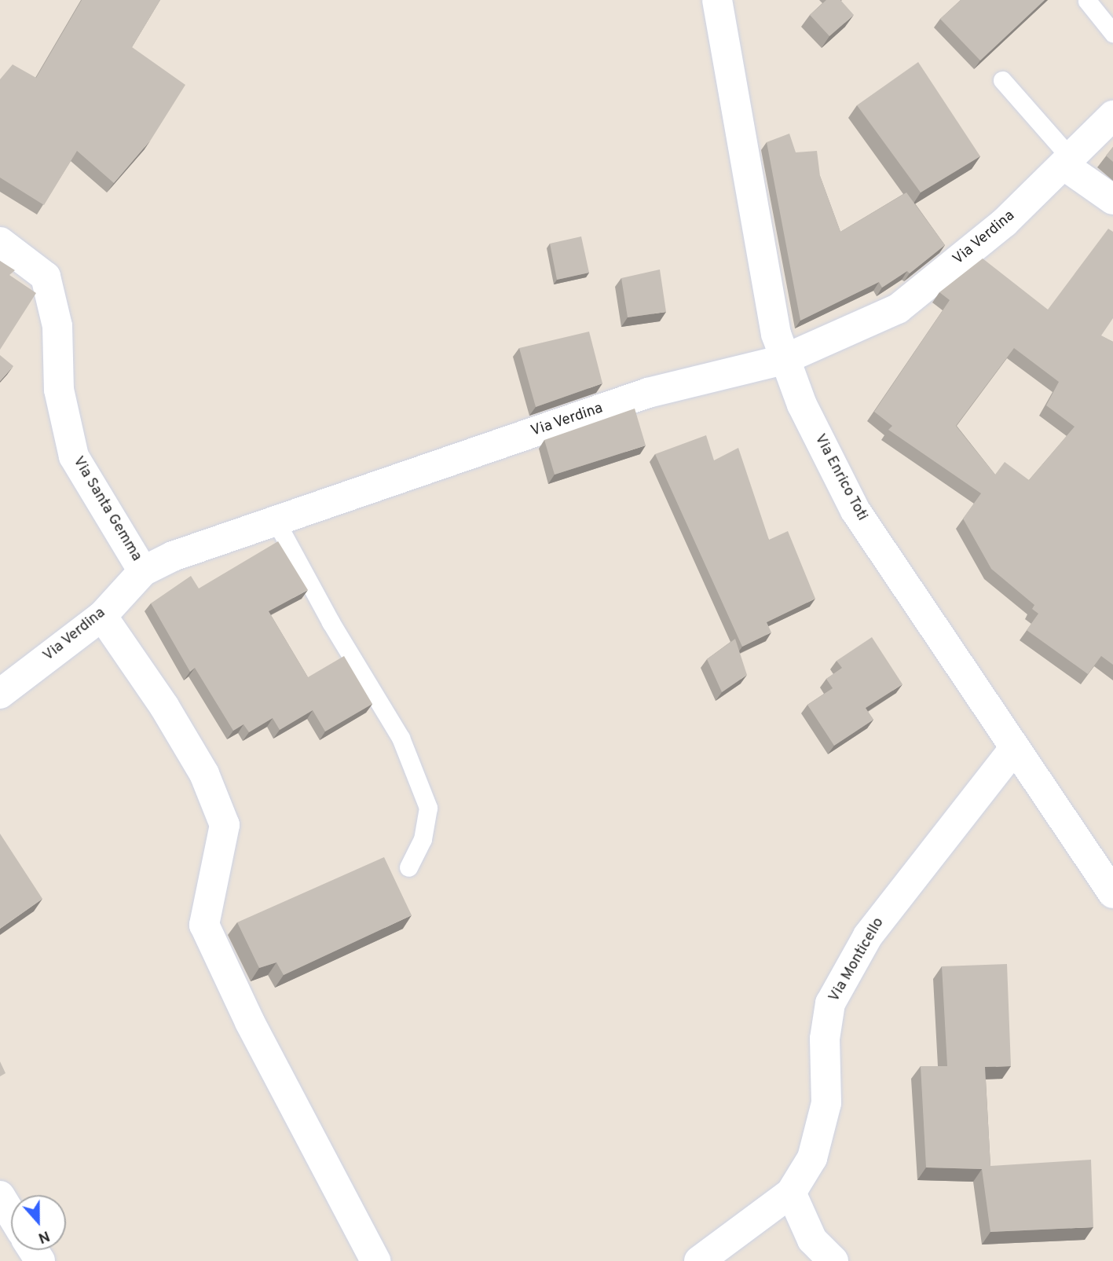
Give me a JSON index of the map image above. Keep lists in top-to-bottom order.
{
  "streets": {
    "street": [
      "Via Verdina",
      "Via Enrico Toti",
      "Via Santa Gemma",
      "Via Monticello"
    ]
  },
  "crossings": [
    ["Via Verdina", "Via Enrico Toti"],
    ["Via Verdina", "Via Santa Gemma"],
    ["Via Enrico Toti", "Via Monticello"]
  ],
  "north": "bottom"
}
